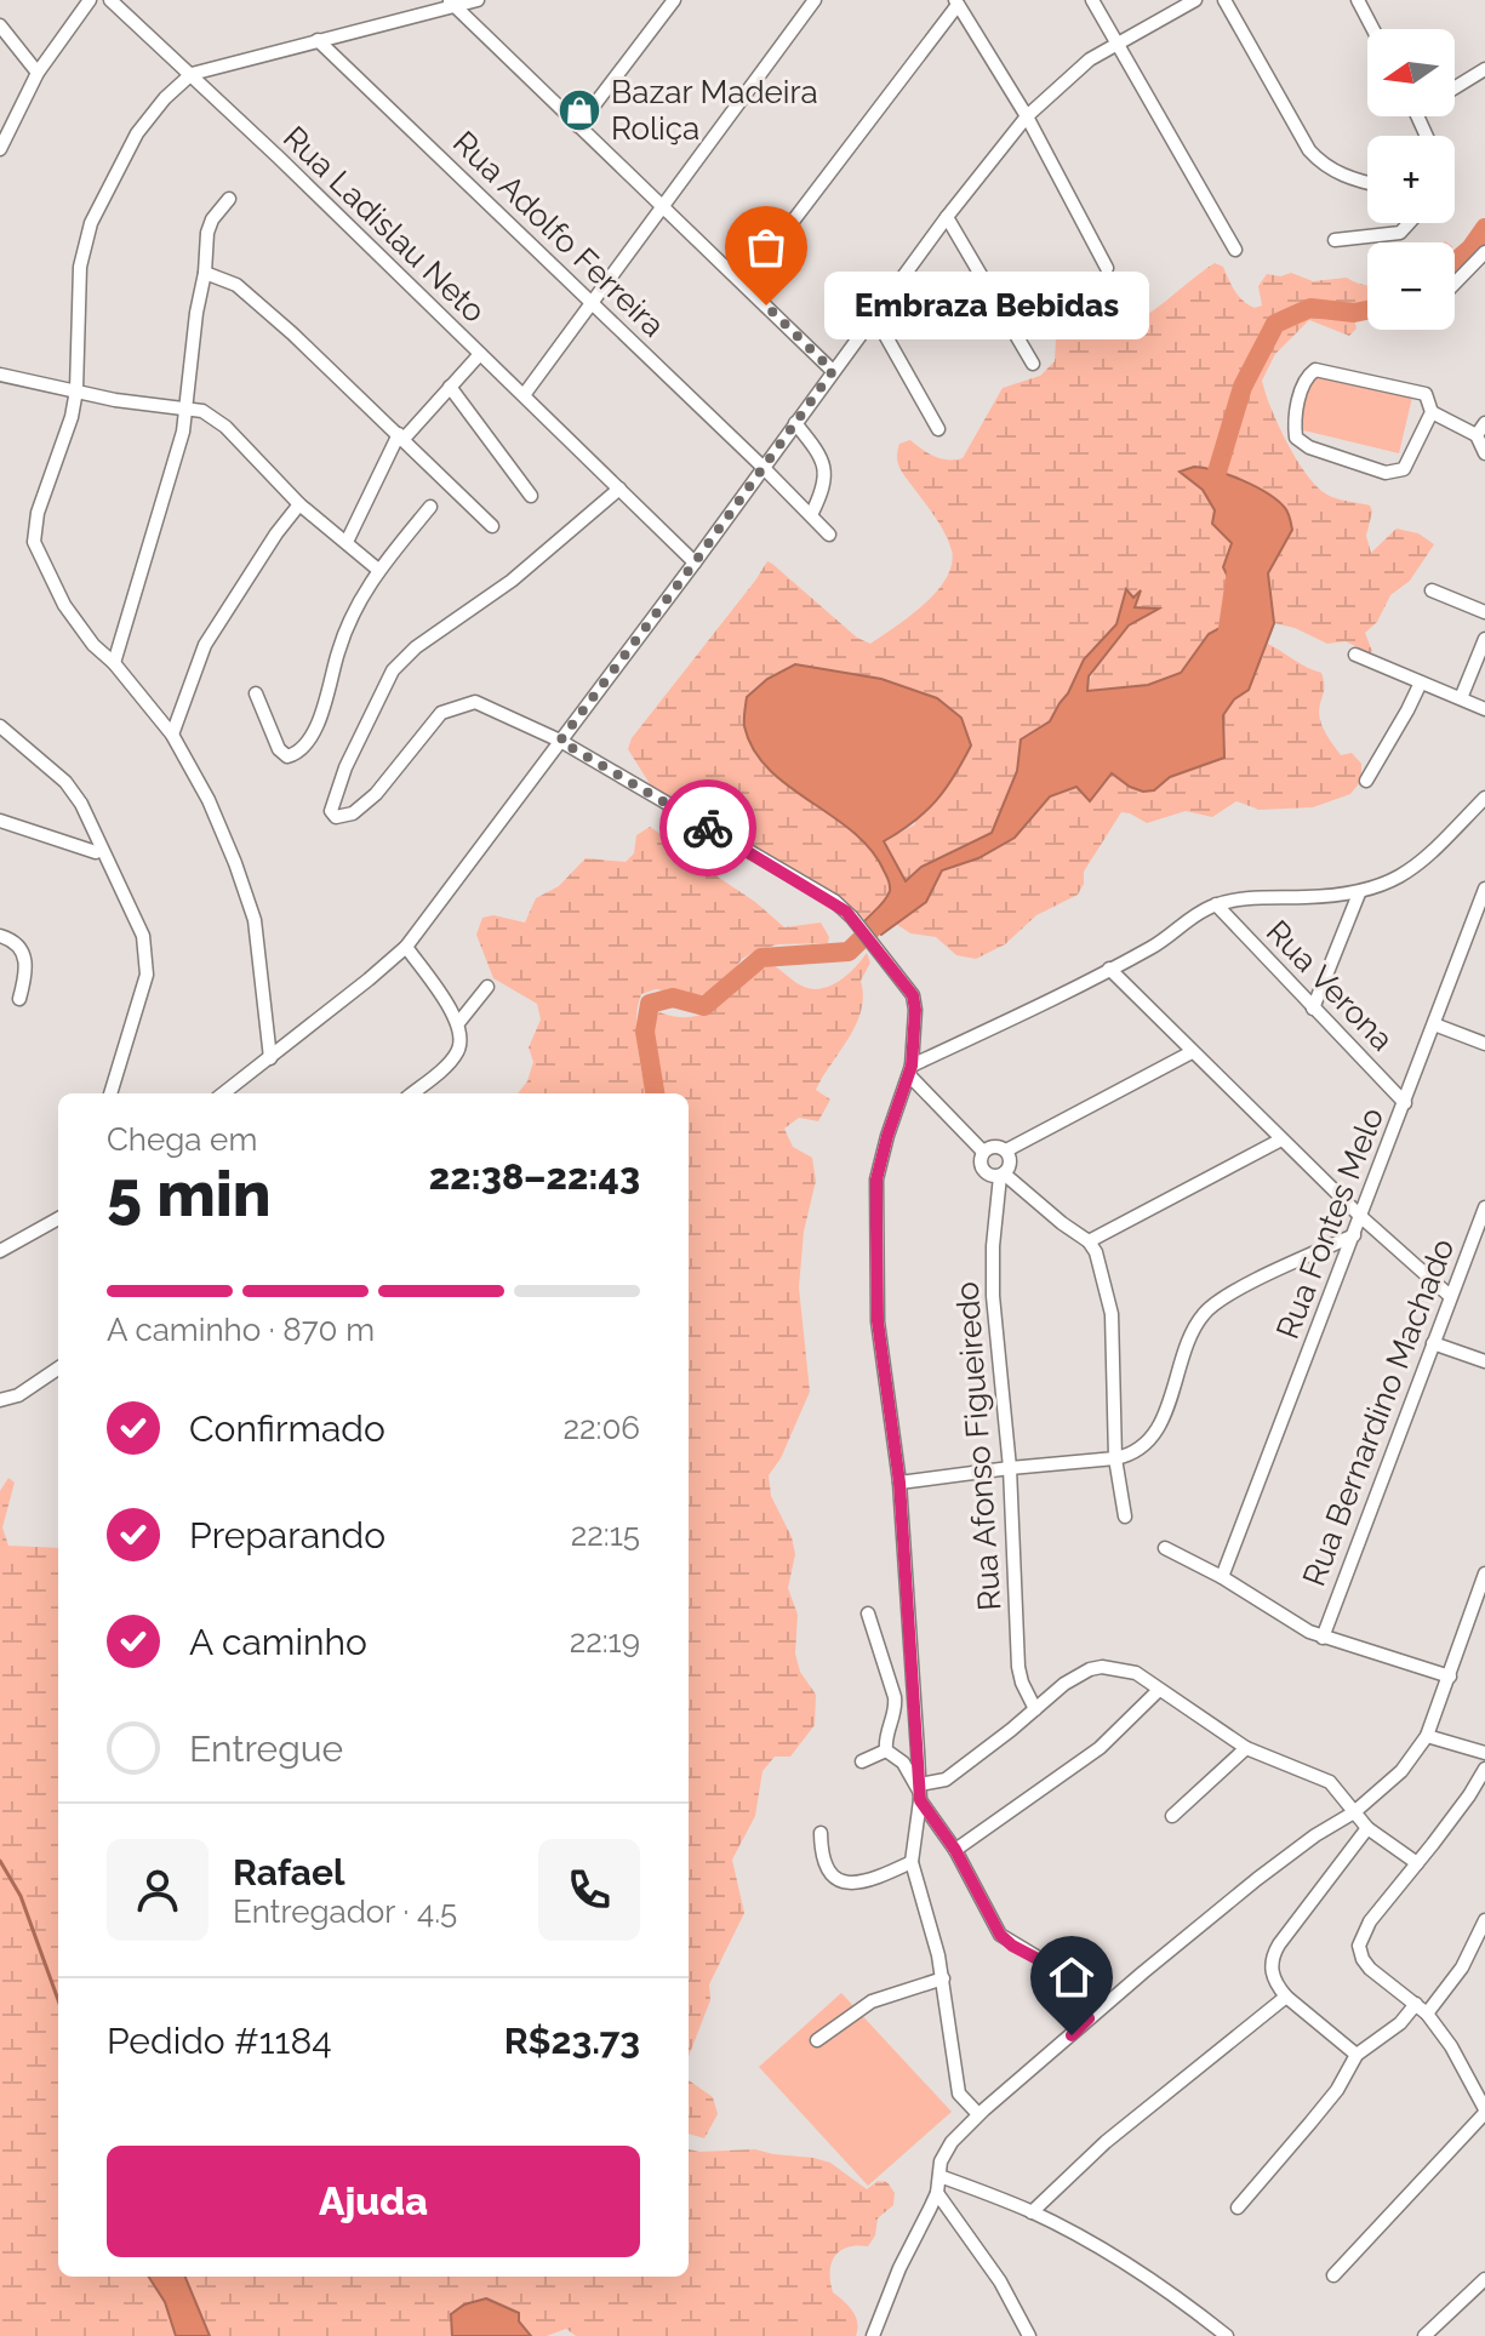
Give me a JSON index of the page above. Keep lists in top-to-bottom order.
{
  "streets": {
    "street": [
      "Rua Ladislau Neto",
      "Rua Adolfo Ferreira",
      "Rua Verona",
      "Rua Fontes Melo",
      "Rua Bernardino Machado",
      "Rua Afonso Figueiredo"
    ]
  },
  "crossings": [
    ["Rua Verona", "Rua Fontes Melo"]
  ],
  "places": {
    "shop": ["Bazar Madeira Roliça"],
    "other": ["Embraza Bebidas"]
  },
  "north": "left",
  "page": {
    "map_buttons": ["+", "−"],
    "bubble": "Embraza Bebidas",
    "heading": ["5 min", "Chega em", "22:38–22:43"],
    "panel": [
      "Rafael",
      "Entregador · 4.5",
      "Pedido #1184",
      "R$23.73"
    ],
    "bar": "A caminho · 870 m",
    "list": [
      ["Confirmado", "22:06"],
      ["Preparando", "22:15"],
      ["A caminho", "22:19"],
      "Entregue"
    ],
    "buttons": "Ajuda"
  }
}
